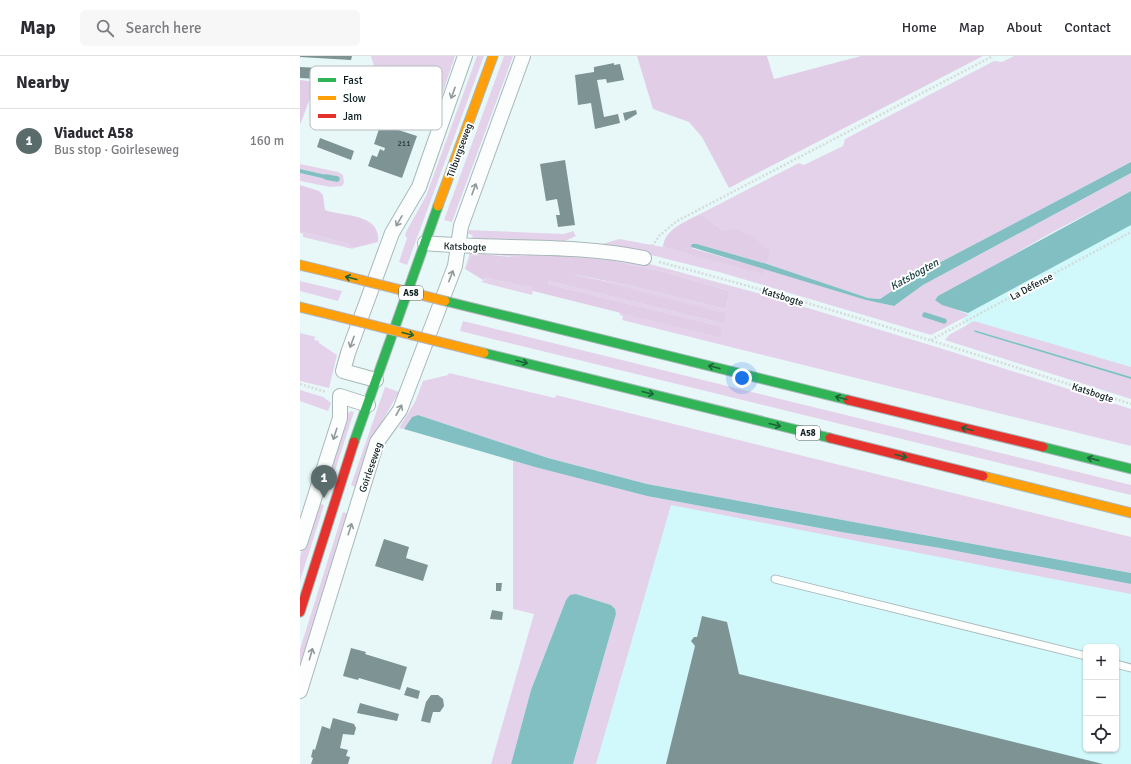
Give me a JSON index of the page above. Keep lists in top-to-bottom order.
{
  "streets": {
    "main road": ["Tilburgseweg", "A58"],
    "street": ["Katsbogte", "Goirleseweg"],
    "path": ["La Défense"]
  },
  "crossings": [
    ["Tilburgseweg", "Katsbogte"],
    ["Katsbogte", "La Défense"],
    ["Katsbogte", "Goirleseweg"]
  ],
  "water": ["Katsbogten"],
  "house_numbers": ["211"],
  "legend": ["Fast", "Slow", "Jam"],
  "page": {
    "header": "Map",
    "search": "Search here",
    "nav": [
      "Home",
      "Map",
      "About",
      "Contact"
    ],
    "heading": "Nearby",
    "list": [
      {
        "mark": "1",
        "name": "Viaduct A58",
        "note": "Bus stop · Goirleseweg",
        "value": "160 m"
      }
    ],
    "pins": "1",
    "map_buttons": ["+", "−"]
  }
}
